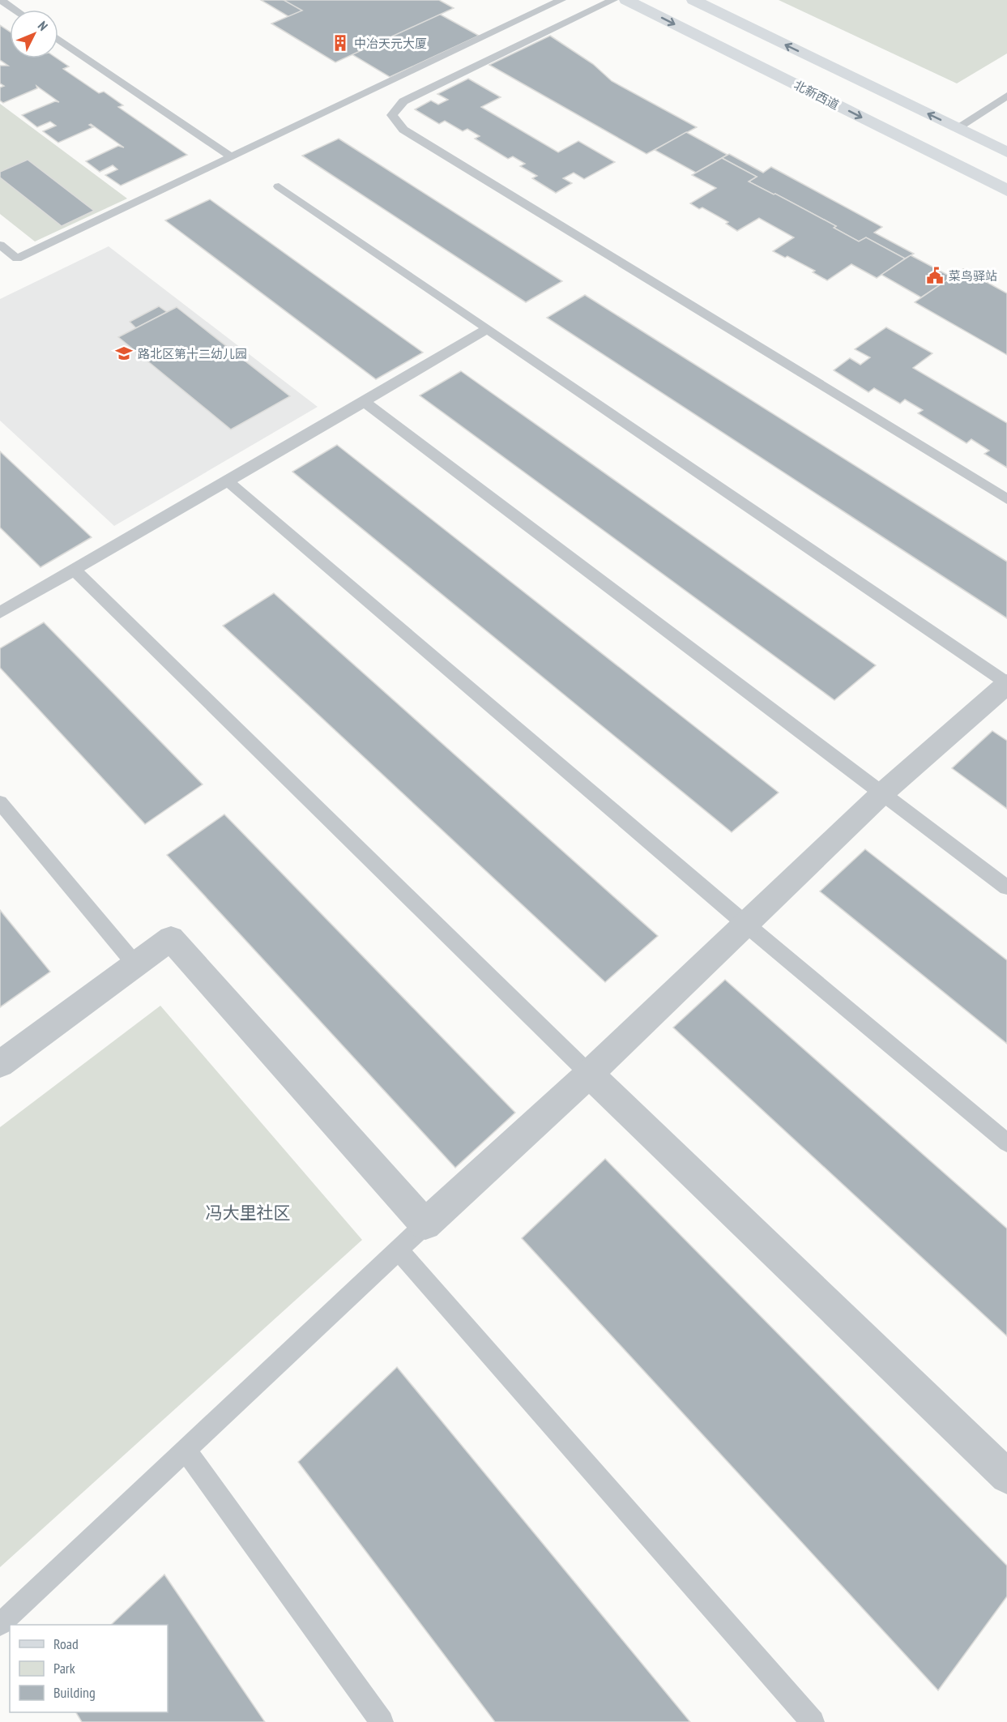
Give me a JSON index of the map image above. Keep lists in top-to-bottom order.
{
  "streets": {
    "main road": ["北新西道"]
  },
  "districts": ["冯大里社区"],
  "places": {
    "building": ["中冶天元大厦"],
    "public building": ["菜鸟驿站"],
    "school or university": ["路北区第十二幼儿园"]
  },
  "legend": ["Road", "Park", "Building"],
  "north": "top right"
}
